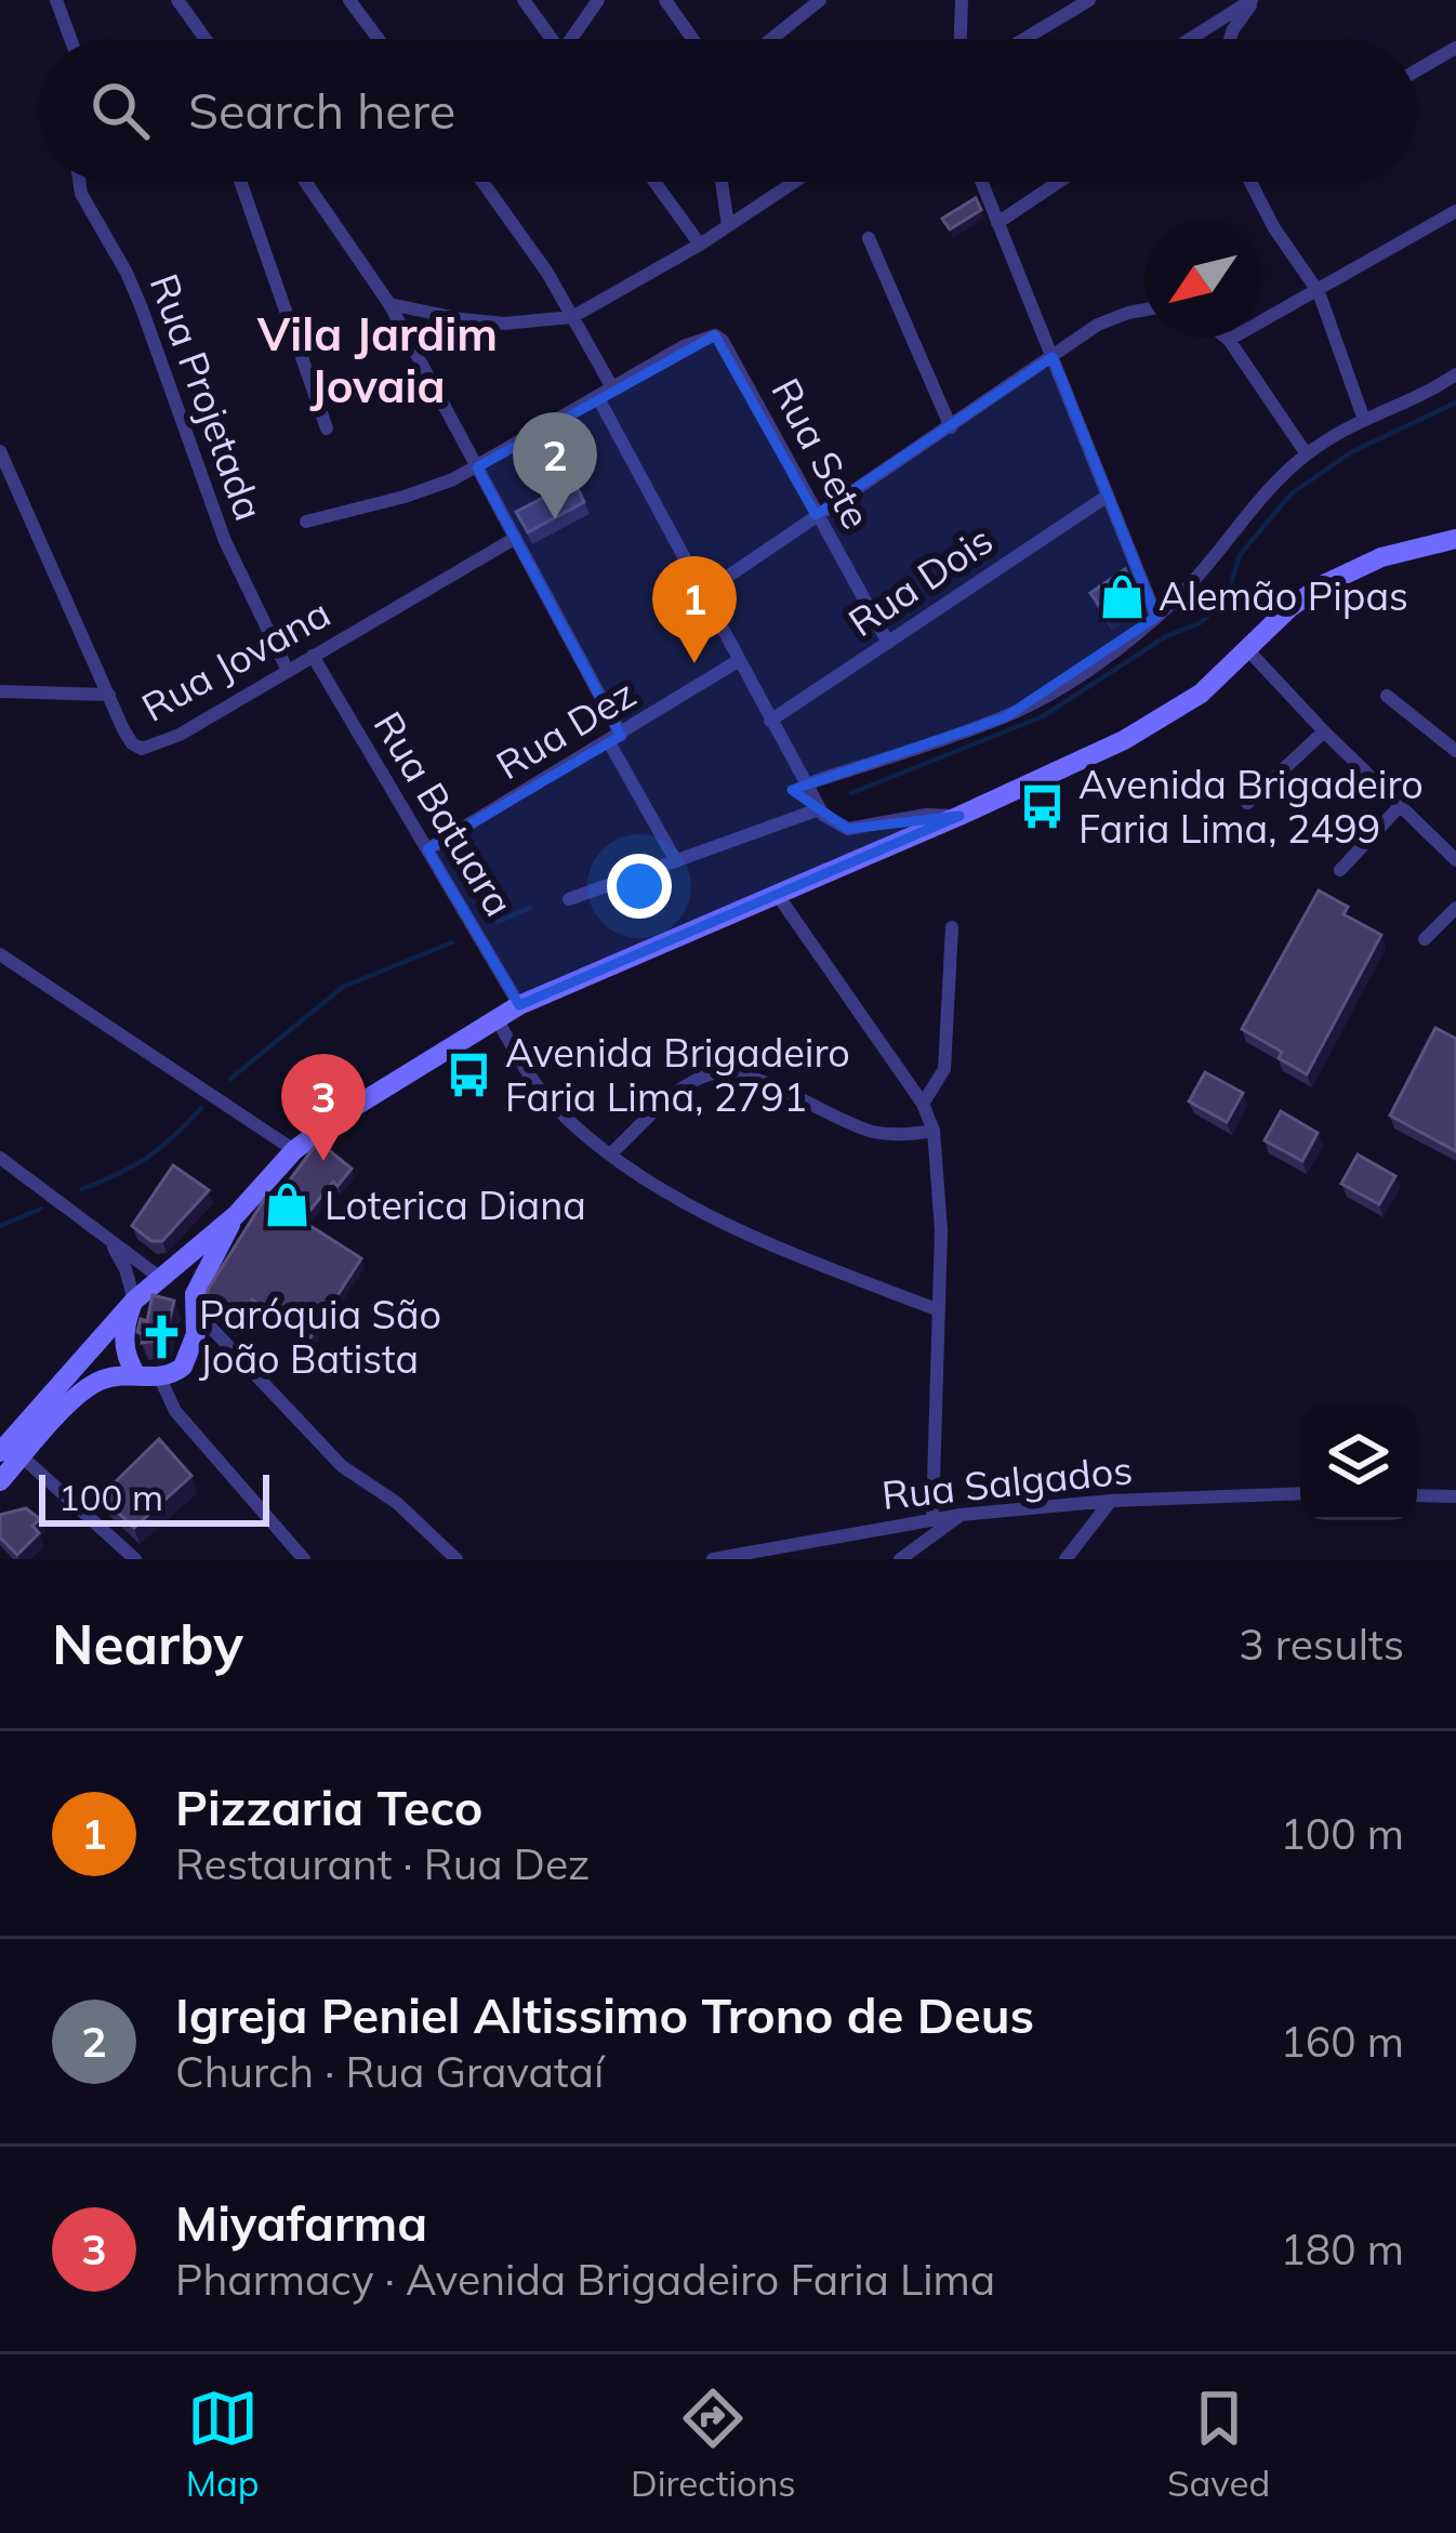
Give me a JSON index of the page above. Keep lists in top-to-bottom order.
{
  "streets": {
    "street": [
      "Rua Projetada",
      "Rua Sete",
      "Rua Dois",
      "Rua Jovana",
      "Rua Dez",
      "Rua Batuara",
      "Rua Salgados"
    ]
  },
  "crossings": [
    ["Rua Projetada", "Rua Jovana"],
    ["Rua Sete", "Rua Dois"],
    ["Rua Jovana", "Rua Batuara"],
    ["Rua Dez", "Rua Batuara"]
  ],
  "districts": ["Vila Jardim Jovaia"],
  "places": {
    "shop": ["Alemão Pipas", "Loterica Diana"],
    "bus stop": ["Avenida Brigadeiro Faria Lima, 2499", "Avenida Brigadeiro Faria Lima, 2791"],
    "church": ["Paróquia São João Batista"]
  },
  "scale_bar": "100 m",
  "north": "bottom left",
  "page": {
    "search": "Search here",
    "pins": ["2", "1", "3"],
    "scale": "100 m",
    "heading": ["Nearby", "3 results"],
    "list": [
      {
        "mark": "1",
        "name": "Pizzaria Teco",
        "note": "Restaurant · Rua Dez",
        "value": "100 m"
      },
      {
        "mark": "2",
        "name": "Igreja Peniel Altissimo Trono de Deus",
        "note": "Church · Rua Gravataí",
        "value": "160 m"
      },
      {
        "mark": "3",
        "name": "Miyafarma",
        "note": "Pharmacy · Avenida Brigadeiro Faria Lima",
        "value": "180 m"
      }
    ],
    "nav": ["Map", "Directions", "Saved"]
  }
}
